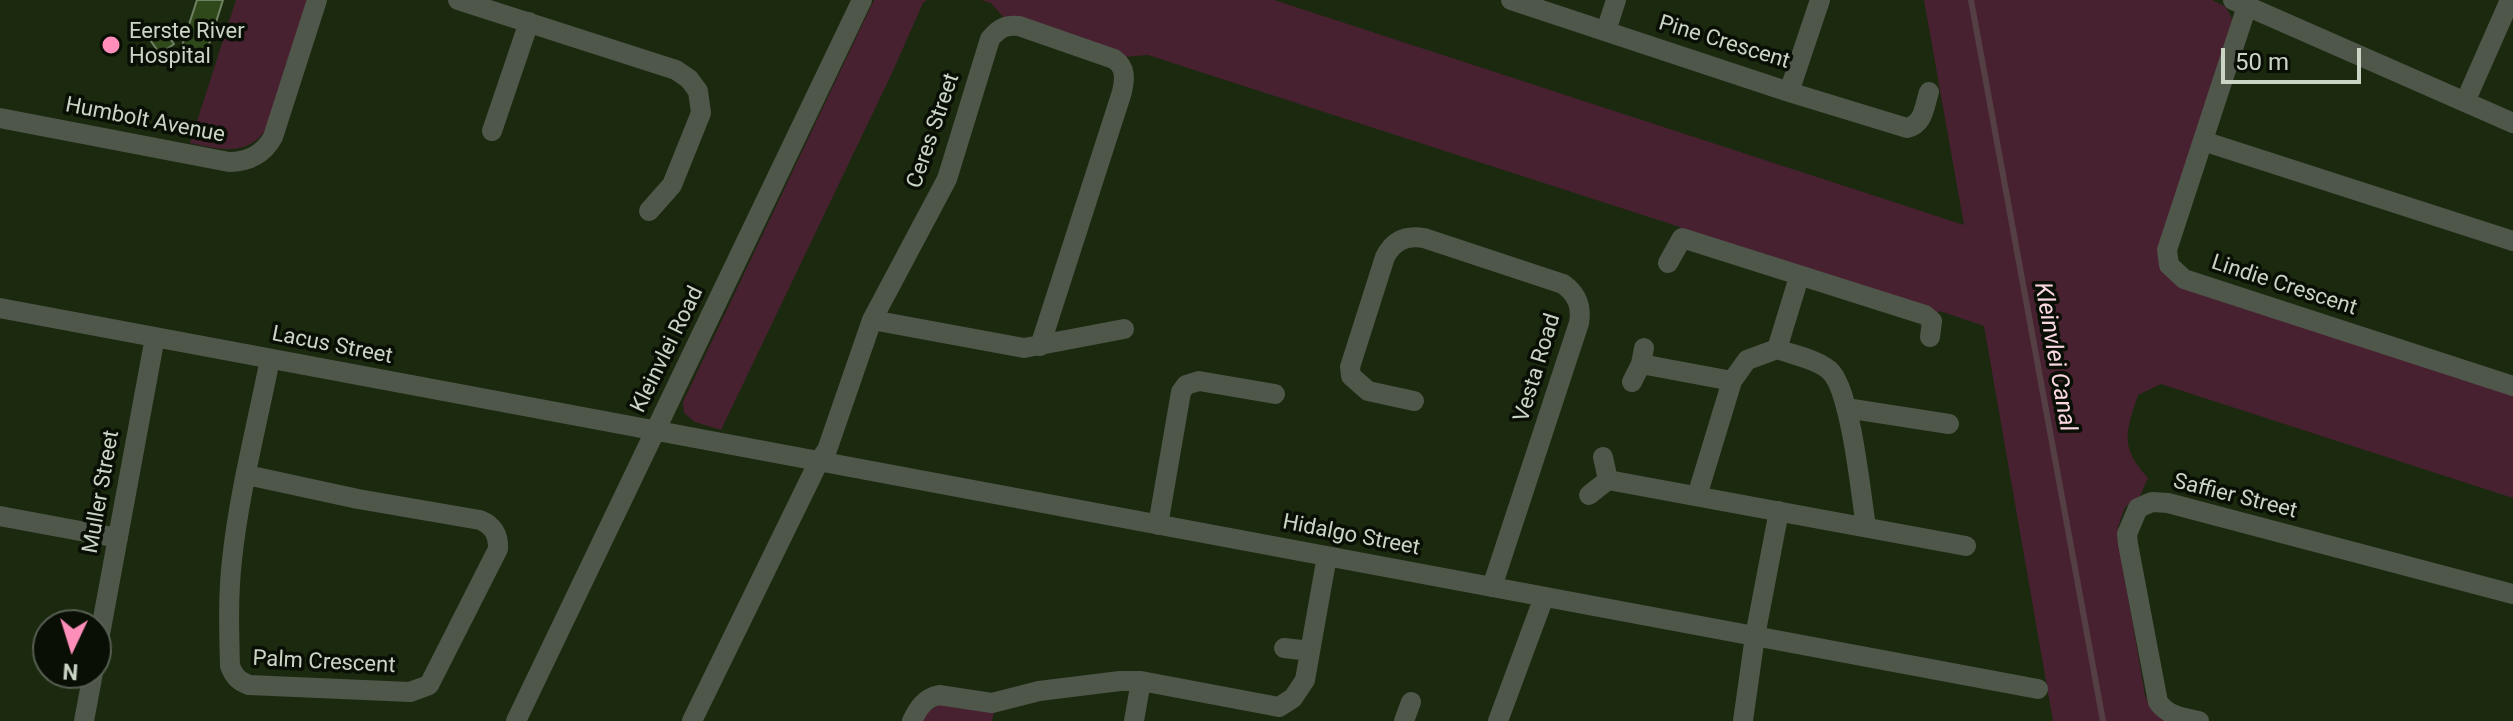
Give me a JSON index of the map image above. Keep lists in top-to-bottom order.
{
  "streets": {
    "street": [
      "Pine Crescent",
      "Humbolt Avenue",
      "Ceres Street",
      "Lindie Crescent",
      "Lacus Street",
      "Kleinvlei Road",
      "Vesta Road",
      "Muller Street",
      "Saffier Street",
      "Hidalgo Street",
      "Palm Crescent"
    ]
  },
  "crossings": [
    ["Ceres Street", "Hidalgo Street"],
    ["Lacus Street", "Kleinvlei Road"],
    ["Lacus Street", "Muller Street"],
    ["Lacus Street", "Hidalgo Street"],
    ["Lacus Street", "Palm Crescent"],
    ["Kleinvlei Road", "Hidalgo Street"],
    ["Vesta Road", "Hidalgo Street"]
  ],
  "water": ["Kleinvlei Canal"],
  "places": ["Eerste River Hospital"],
  "scale_bar": "50 m",
  "north": "bottom"
}
